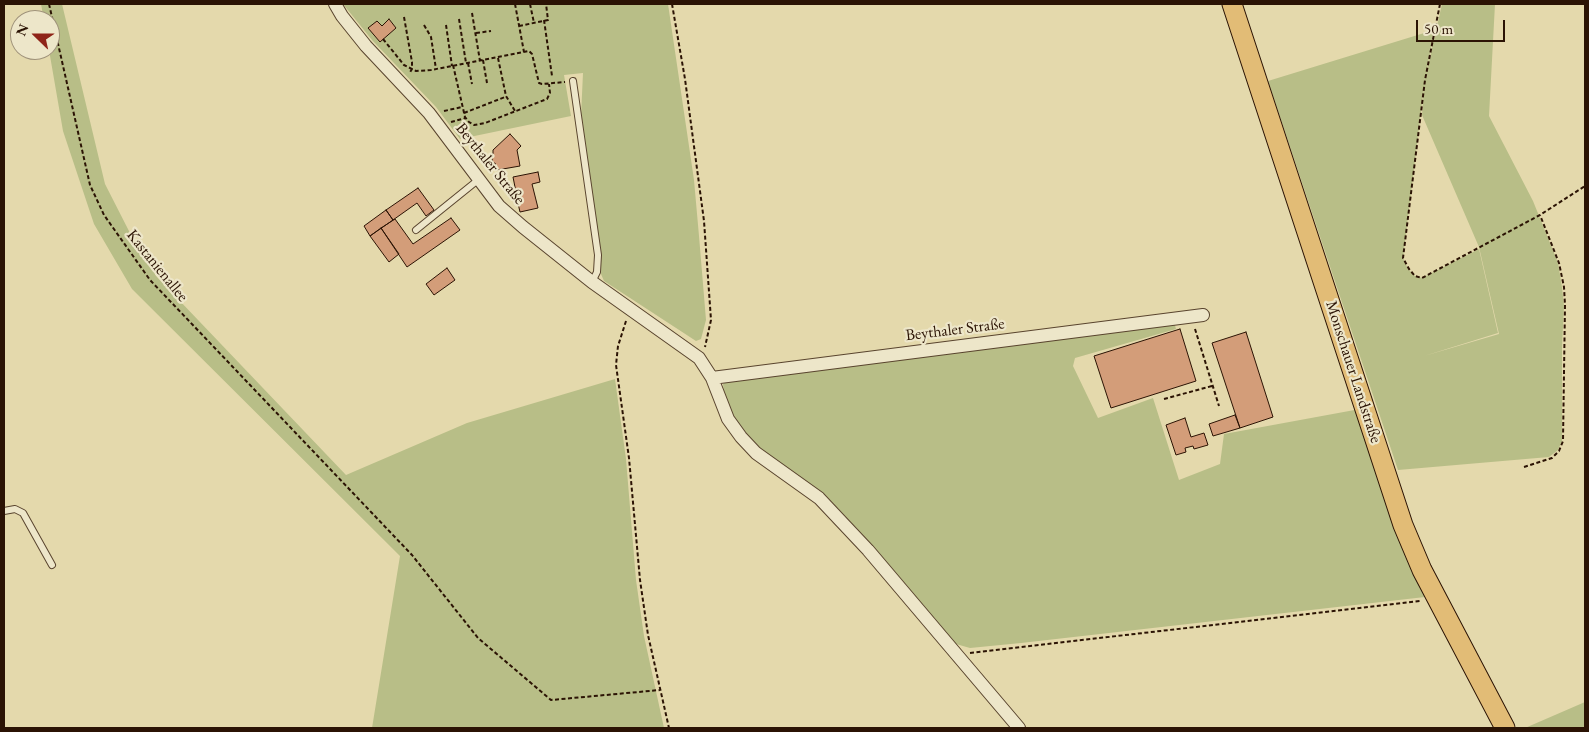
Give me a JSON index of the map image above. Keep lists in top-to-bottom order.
{
  "streets": {
    "main road": ["Monschauer Landstraße"],
    "street": ["Beythaler Straße"],
    "path": ["Kastanienallee"]
  },
  "scale_bar": "50 m",
  "north": "left"
}
